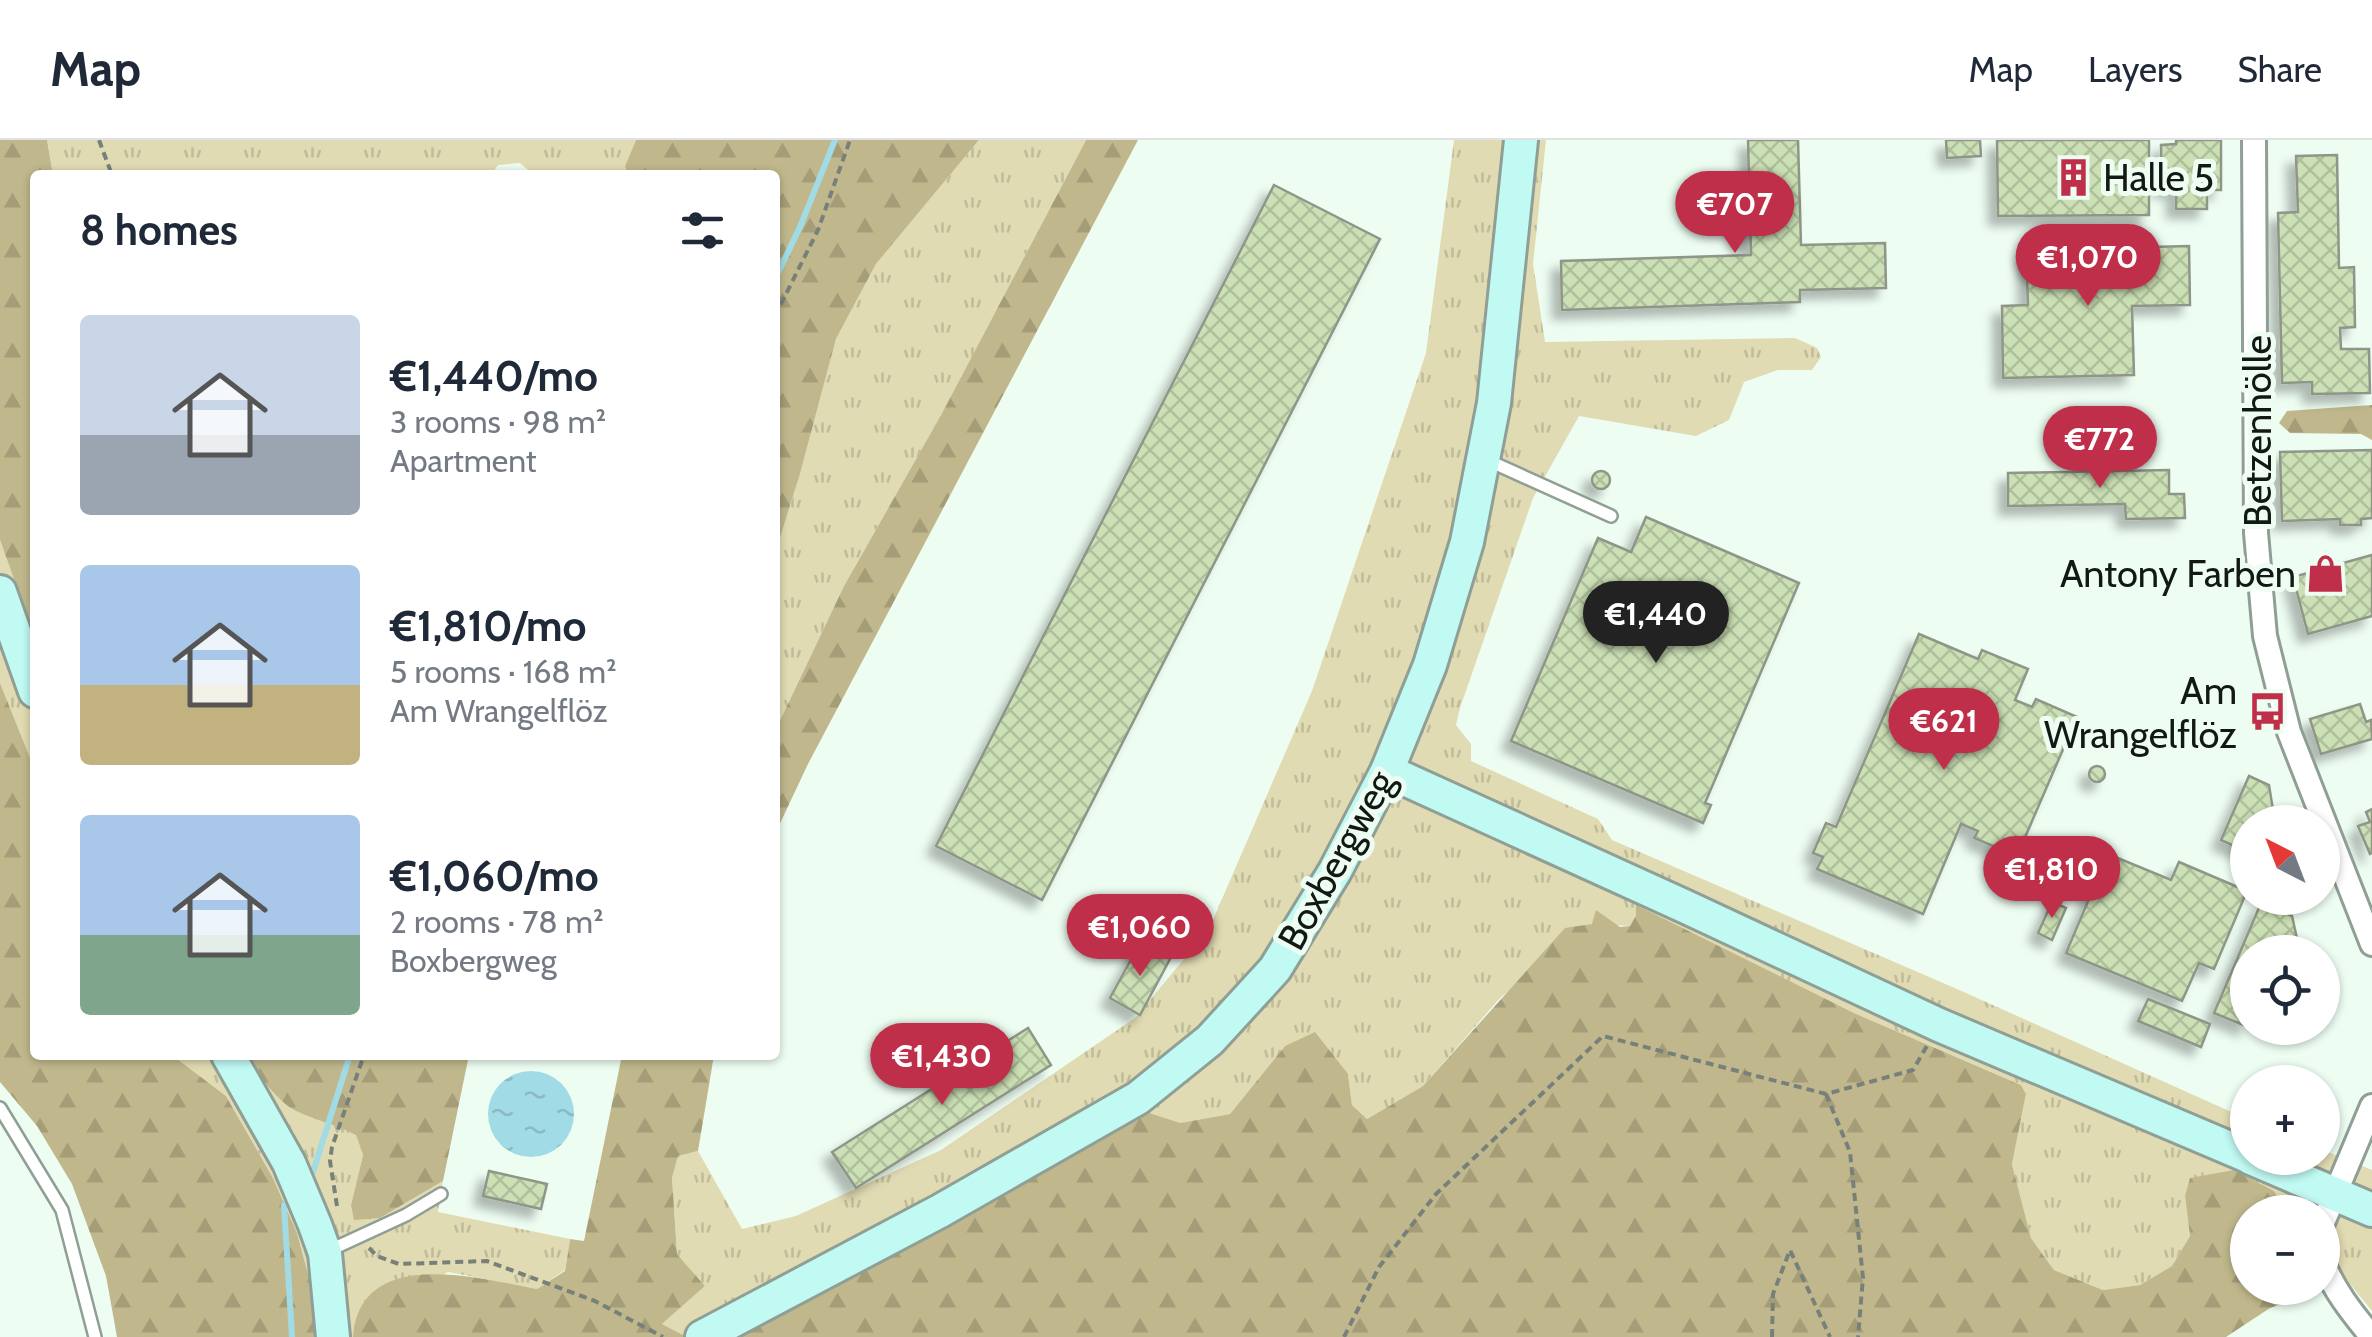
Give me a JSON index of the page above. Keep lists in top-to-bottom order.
{
  "streets": {
    "street": ["Betzenhölle", "Boxbergweg"]
  },
  "places": {
    "building": ["Halle 5"],
    "shop": ["Antony Farben"],
    "bus stop": ["Am Wrangelflöz"]
  },
  "north": "top left",
  "page": {
    "header": "Map",
    "nav": ["Map", "Layers", "Share"],
    "heading": "8 homes",
    "price": [
      "€707",
      "€1,070",
      "€772",
      "€1,440",
      "€621",
      "€1,810",
      "€1,060",
      "€1,430"
    ],
    "list": [
      {
        "name": "€1,440/mo",
        "note": "3 rooms · 98 m² · Apartment"
      },
      {
        "name": "€1,810/mo",
        "note": "5 rooms · 168 m² · Am Wrangelflöz"
      },
      {
        "name": "€1,060/mo",
        "note": "2 rooms · 78 m² · Boxbergweg"
      }
    ],
    "map_buttons": ["+", "−"]
  }
}
